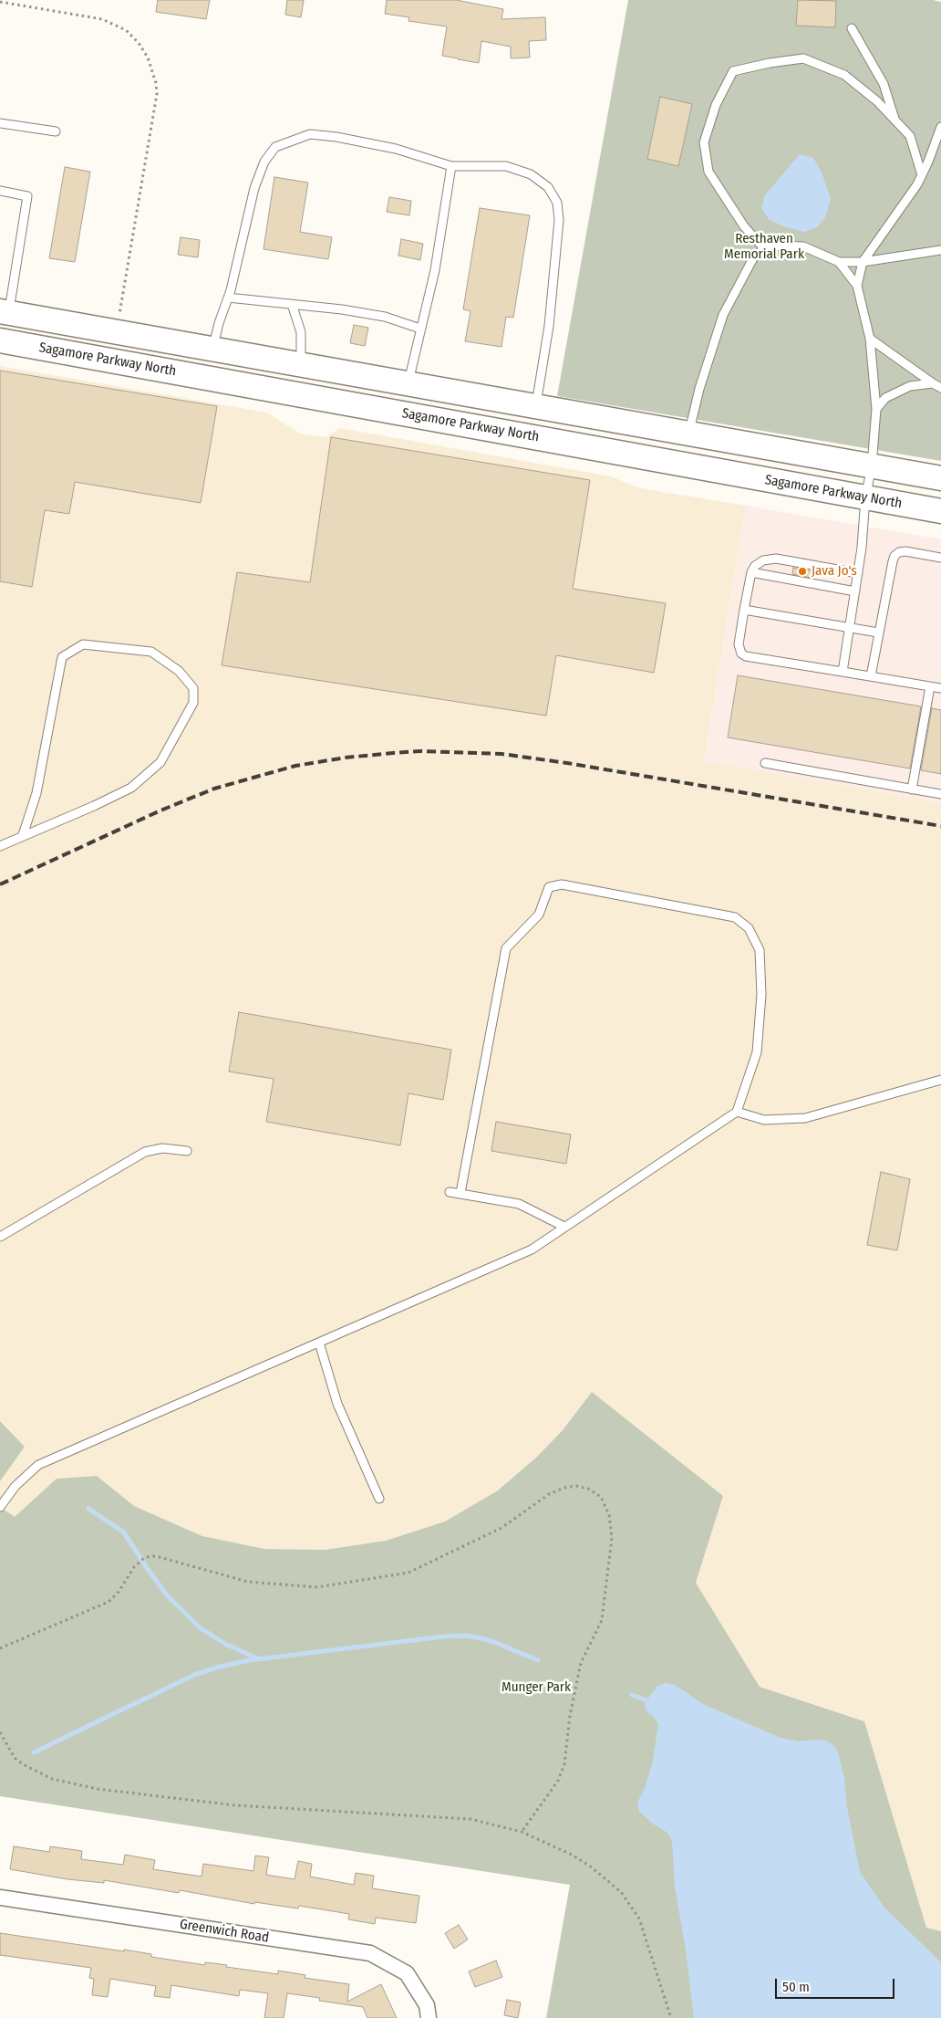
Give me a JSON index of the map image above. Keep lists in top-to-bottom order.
{
  "streets": {
    "main road": ["Sagamore Parkway North"],
    "street": ["Greenwich Road"]
  },
  "parks": ["Resthaven Memorial Park", "Munger Park"],
  "places": ["Java Jo's"],
  "scale_bar": "50 m"
}
